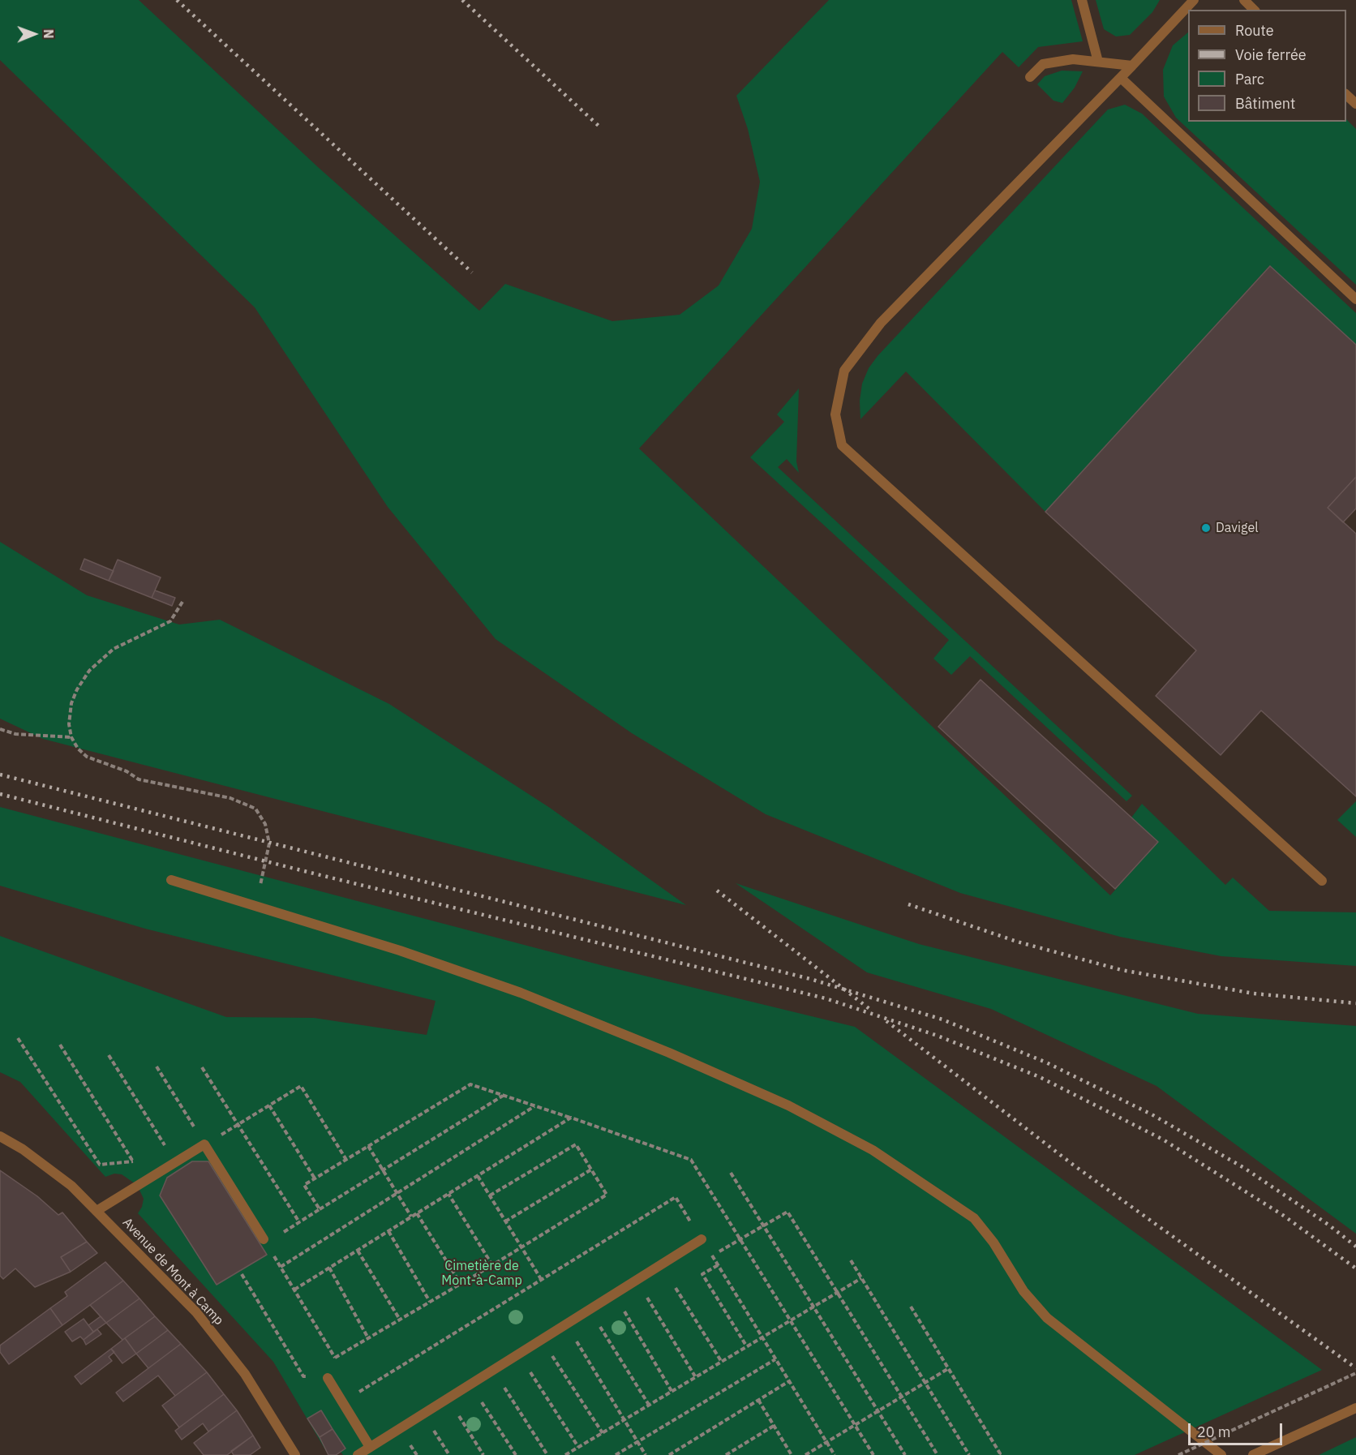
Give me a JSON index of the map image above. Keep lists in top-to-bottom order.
{
  "streets": {
    "street": ["Avenue de Mont à Camp"]
  },
  "parks": ["Cimetière de Mont-à-Camp"],
  "places": ["Davigel"],
  "legend": [
    "Route",
    "Voie ferrée",
    "Parc",
    "Bâtiment"
  ],
  "scale_bar": "20 m",
  "north": "right"
}
